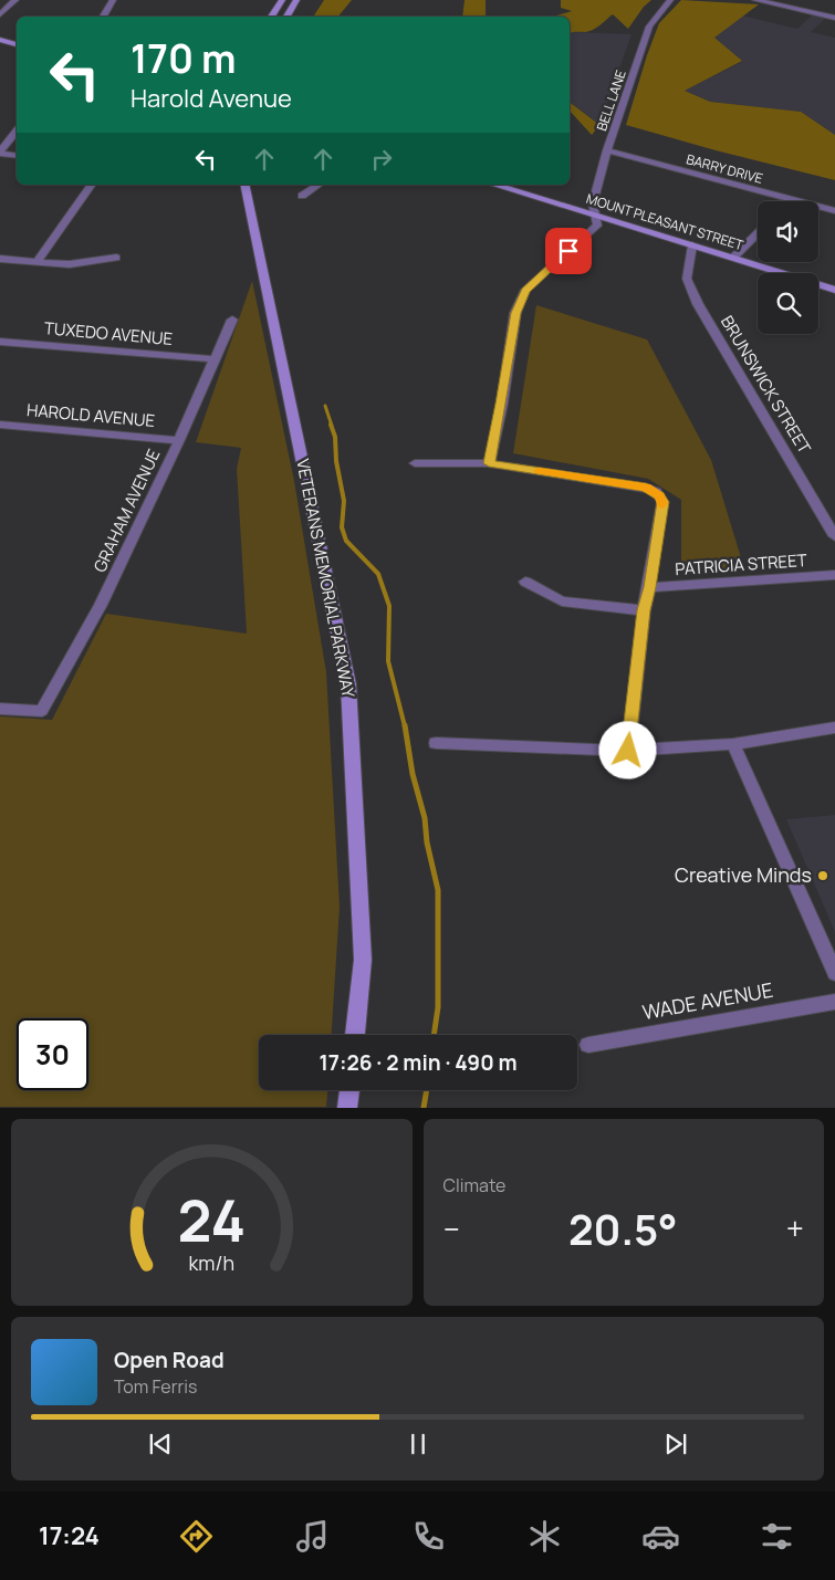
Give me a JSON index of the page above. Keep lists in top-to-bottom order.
{
  "streets": {
    "main road": ["MOUNT PLEASANT STREET", "VETERANS MEMORIAL PARKWAY"],
    "street": [
      "BELL LANE",
      "BARRY DRIVE",
      "TUXEDO AVENUE",
      "BRUNSWICK STREET",
      "HAROLD AVENUE",
      "GRAHAM AVENUE",
      "PATRICIA STREET",
      "WADE AVENUE"
    ]
  },
  "crossings": [
    ["BELL LANE", "BARRY DRIVE"],
    ["BELL LANE", "MOUNT PLEASANT STREET"],
    ["MOUNT PLEASANT STREET", "BRUNSWICK STREET"],
    ["TUXEDO AVENUE", "GRAHAM AVENUE"],
    ["HAROLD AVENUE", "GRAHAM AVENUE"]
  ],
  "places": ["Creative Minds"],
  "page": {
    "turn": ["170 m", "Harold Avenue"],
    "limit": "30",
    "trip": "17:26 · 2 min · 490 m",
    "tile": "Climate",
    "heat": ["−", "20.5°", "+"],
    "song": ["Open Road", "Tom Ferris"],
    "tabs": "17:24",
    "gauge": ["24", "km/h"]
  }
}
